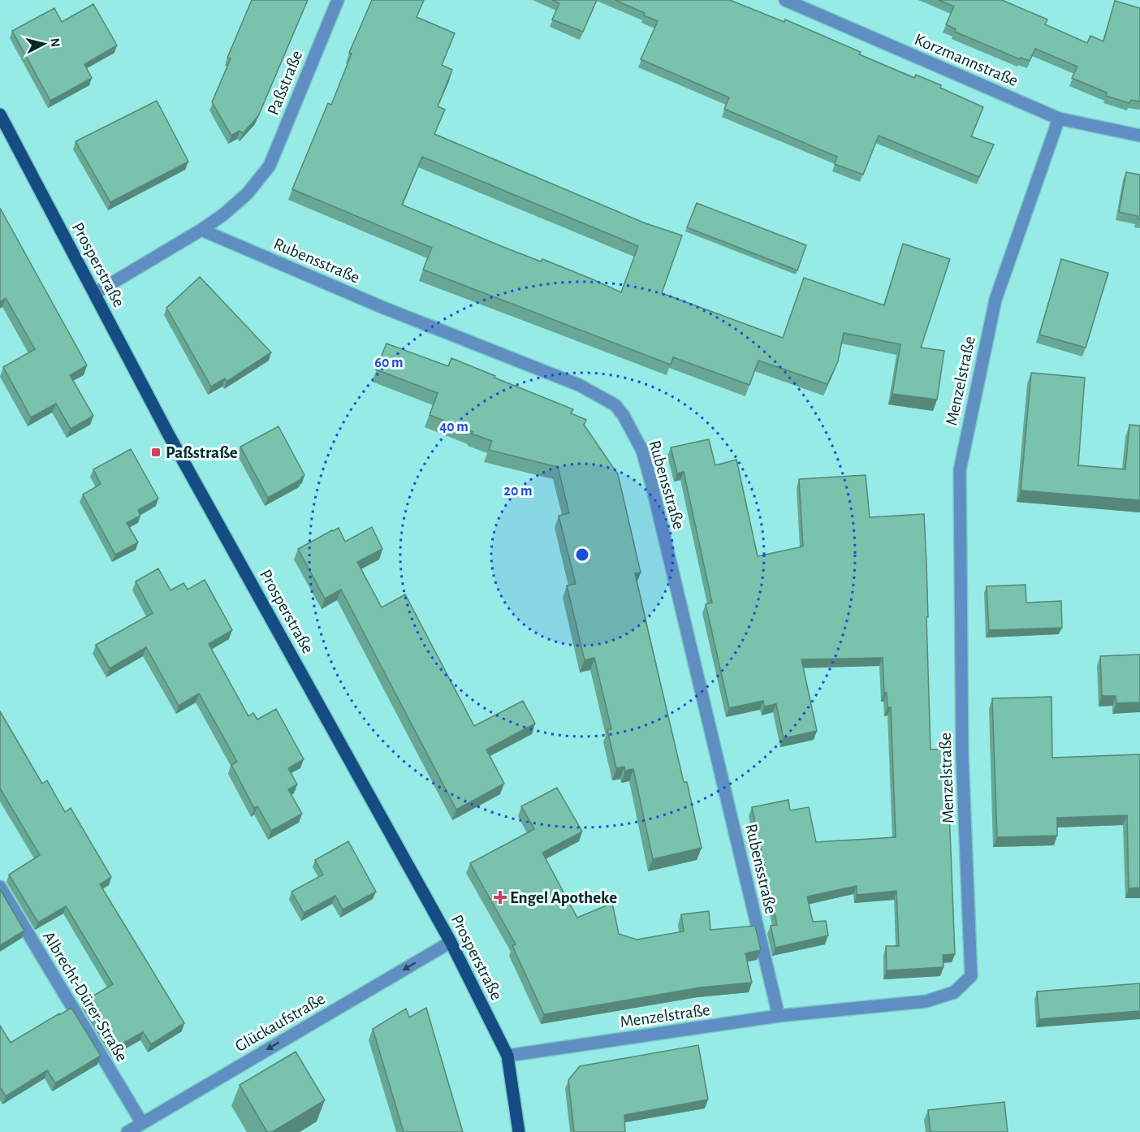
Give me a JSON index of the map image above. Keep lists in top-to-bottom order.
{
  "streets": {
    "main road": ["Prosperstraße"],
    "street": [
      "Korzmannstraße",
      "Paßstraße",
      "Rubensstraße",
      "Menzelstraße",
      "Albrecht-Dürer-Straße",
      "Glückaufstraße"
    ]
  },
  "crossings": [
    ["Korzmannstraße", "Menzelstraße"],
    ["Paßstraße", "Rubensstraße"],
    ["Paßstraße", "Prosperstraße"],
    ["Rubensstraße", "Menzelstraße"],
    ["Prosperstraße", "Menzelstraße"],
    ["Prosperstraße", "Glückaufstraße"],
    ["Albrecht-Dürer-Straße", "Glückaufstraße"]
  ],
  "one_way": ["Glückaufstraße"],
  "places": {
    "transit": ["Paßstraße"],
    "health": ["Engel Apotheke"]
  },
  "north": "right",
  "rings": ["60 m", "40 m", "20 m"]
}
